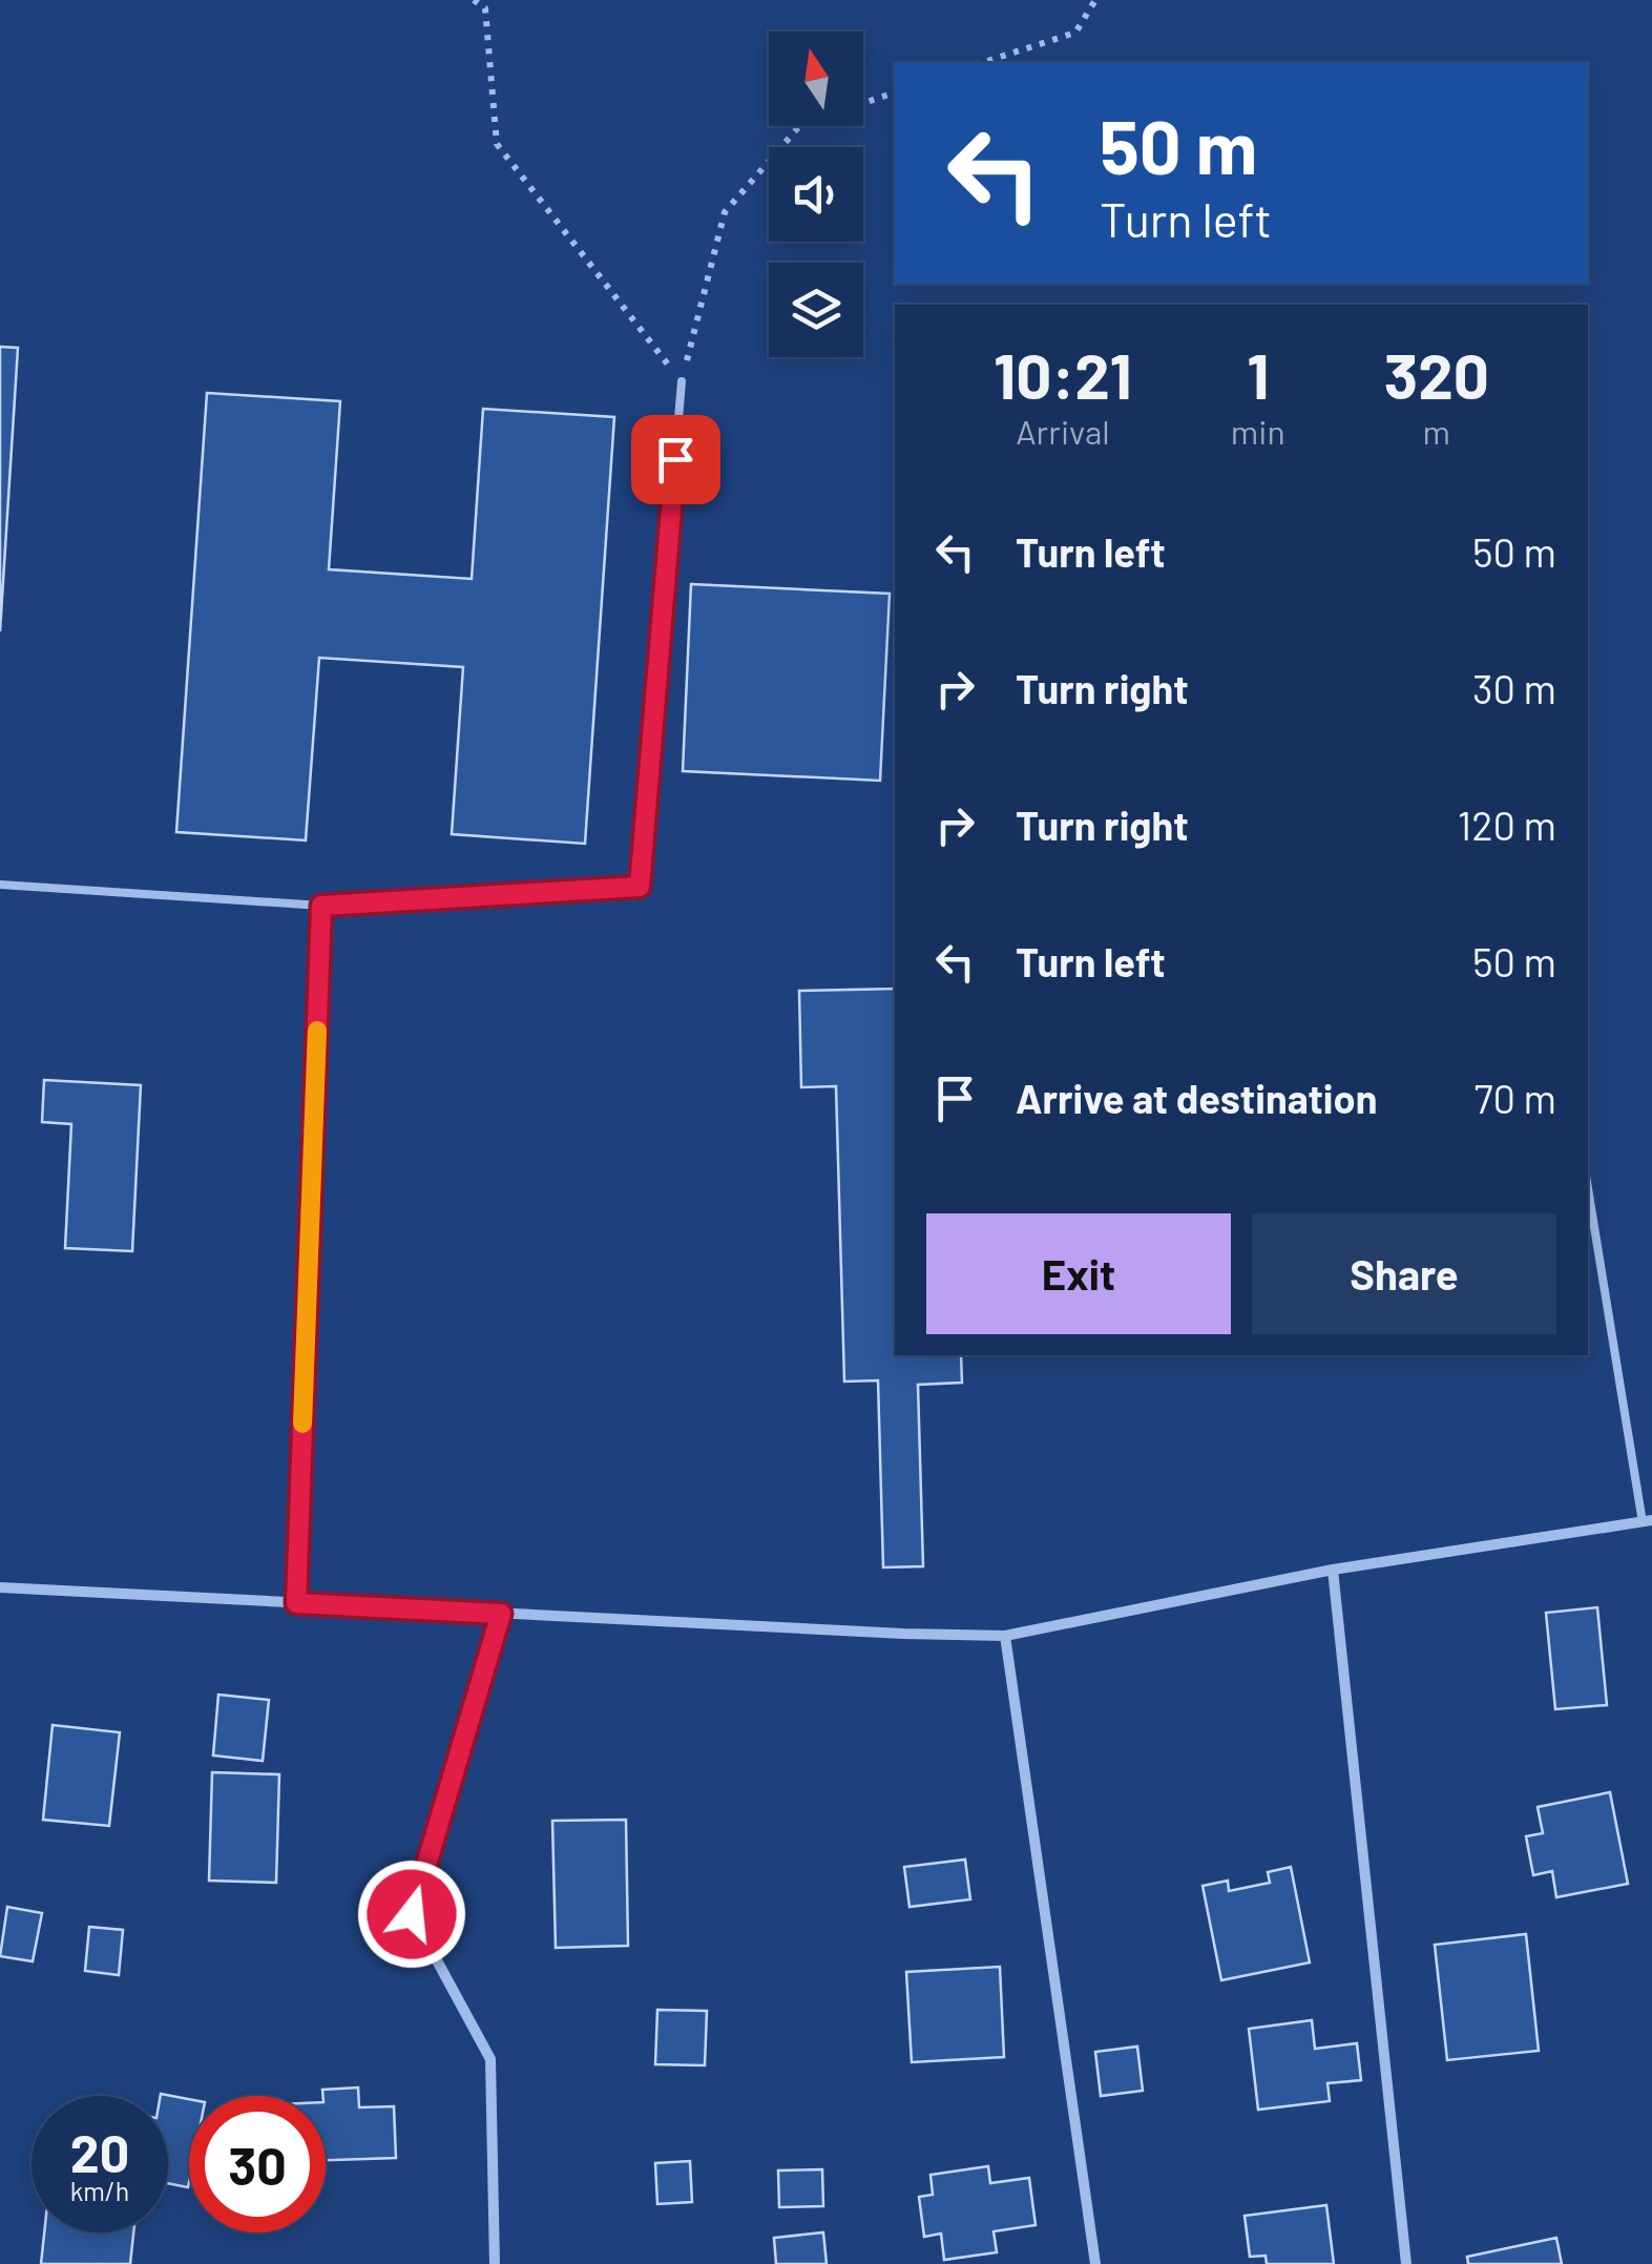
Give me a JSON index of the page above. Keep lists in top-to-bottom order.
{
  "north": "top",
  "page": {
    "turn": ["50 m", "Turn left"],
    "eta": [
      "10:21",
      "Arrival",
      "1",
      "min",
      "320",
      "m"
    ],
    "list": [
      {
        "name": "Turn left",
        "value": "50 m"
      },
      {
        "name": "Turn right",
        "value": "30 m"
      },
      {
        "name": "Turn right",
        "value": "120 m"
      },
      {
        "name": "Turn left",
        "value": "50 m"
      },
      {
        "name": "Arrive at destination",
        "value": "70 m"
      }
    ],
    "buttons": ["Exit", "Share"],
    "speed": "20 km/h",
    "limit": "30"
  }
}
